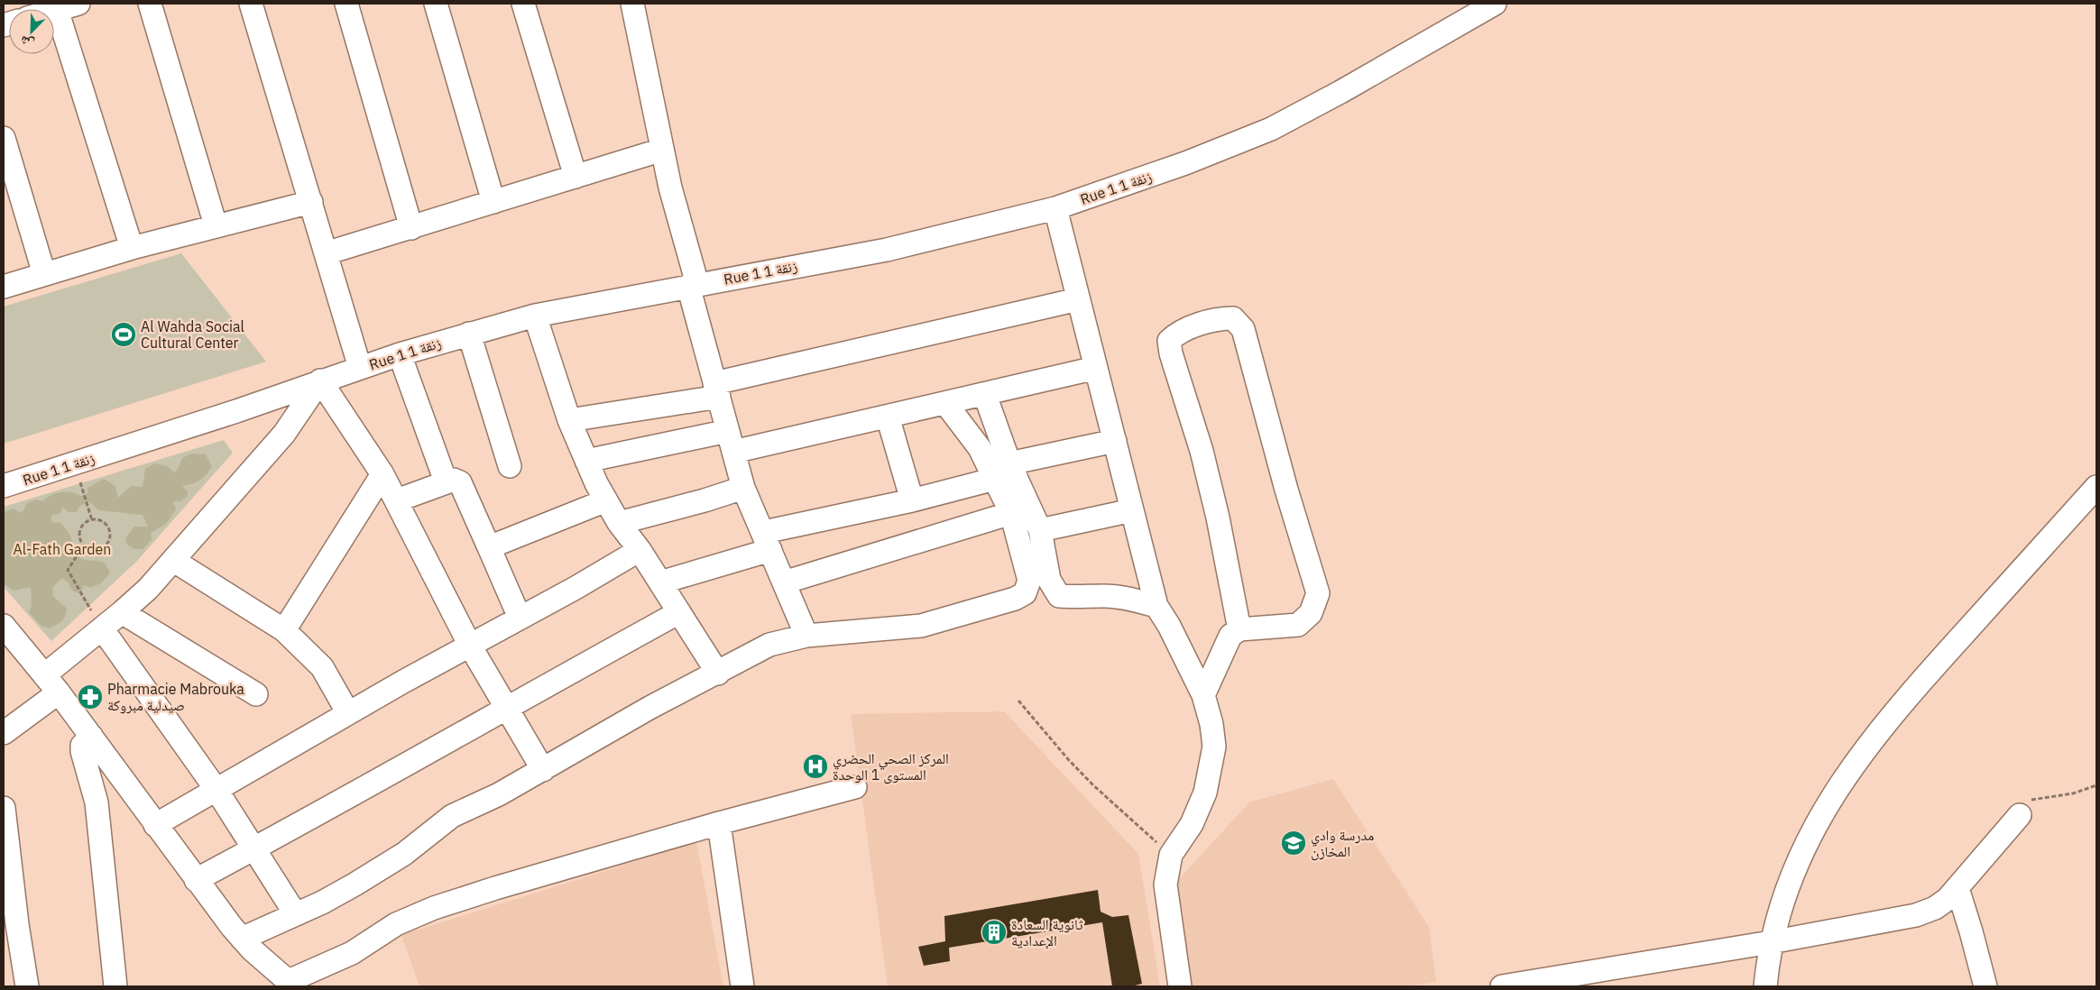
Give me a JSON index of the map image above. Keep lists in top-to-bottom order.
{
  "streets": {
    "street": ["Rue 1 زنقة 1"]
  },
  "parks": ["Al-Fath Garden"],
  "places": {
    "sports": ["Al Wahda Social Cultural Center"],
    "pharmacy": ["Pharmacie Mabrouka صيدلية مبروكة"],
    "hospital": ["المركز الصحي الحضري المستوى 1 الوحدة"],
    "school or university": ["مدرسة وادي المخازن"],
    "building": ["ثانوية السعادة الإعدادية"]
  },
  "north": "bottom left"
}
